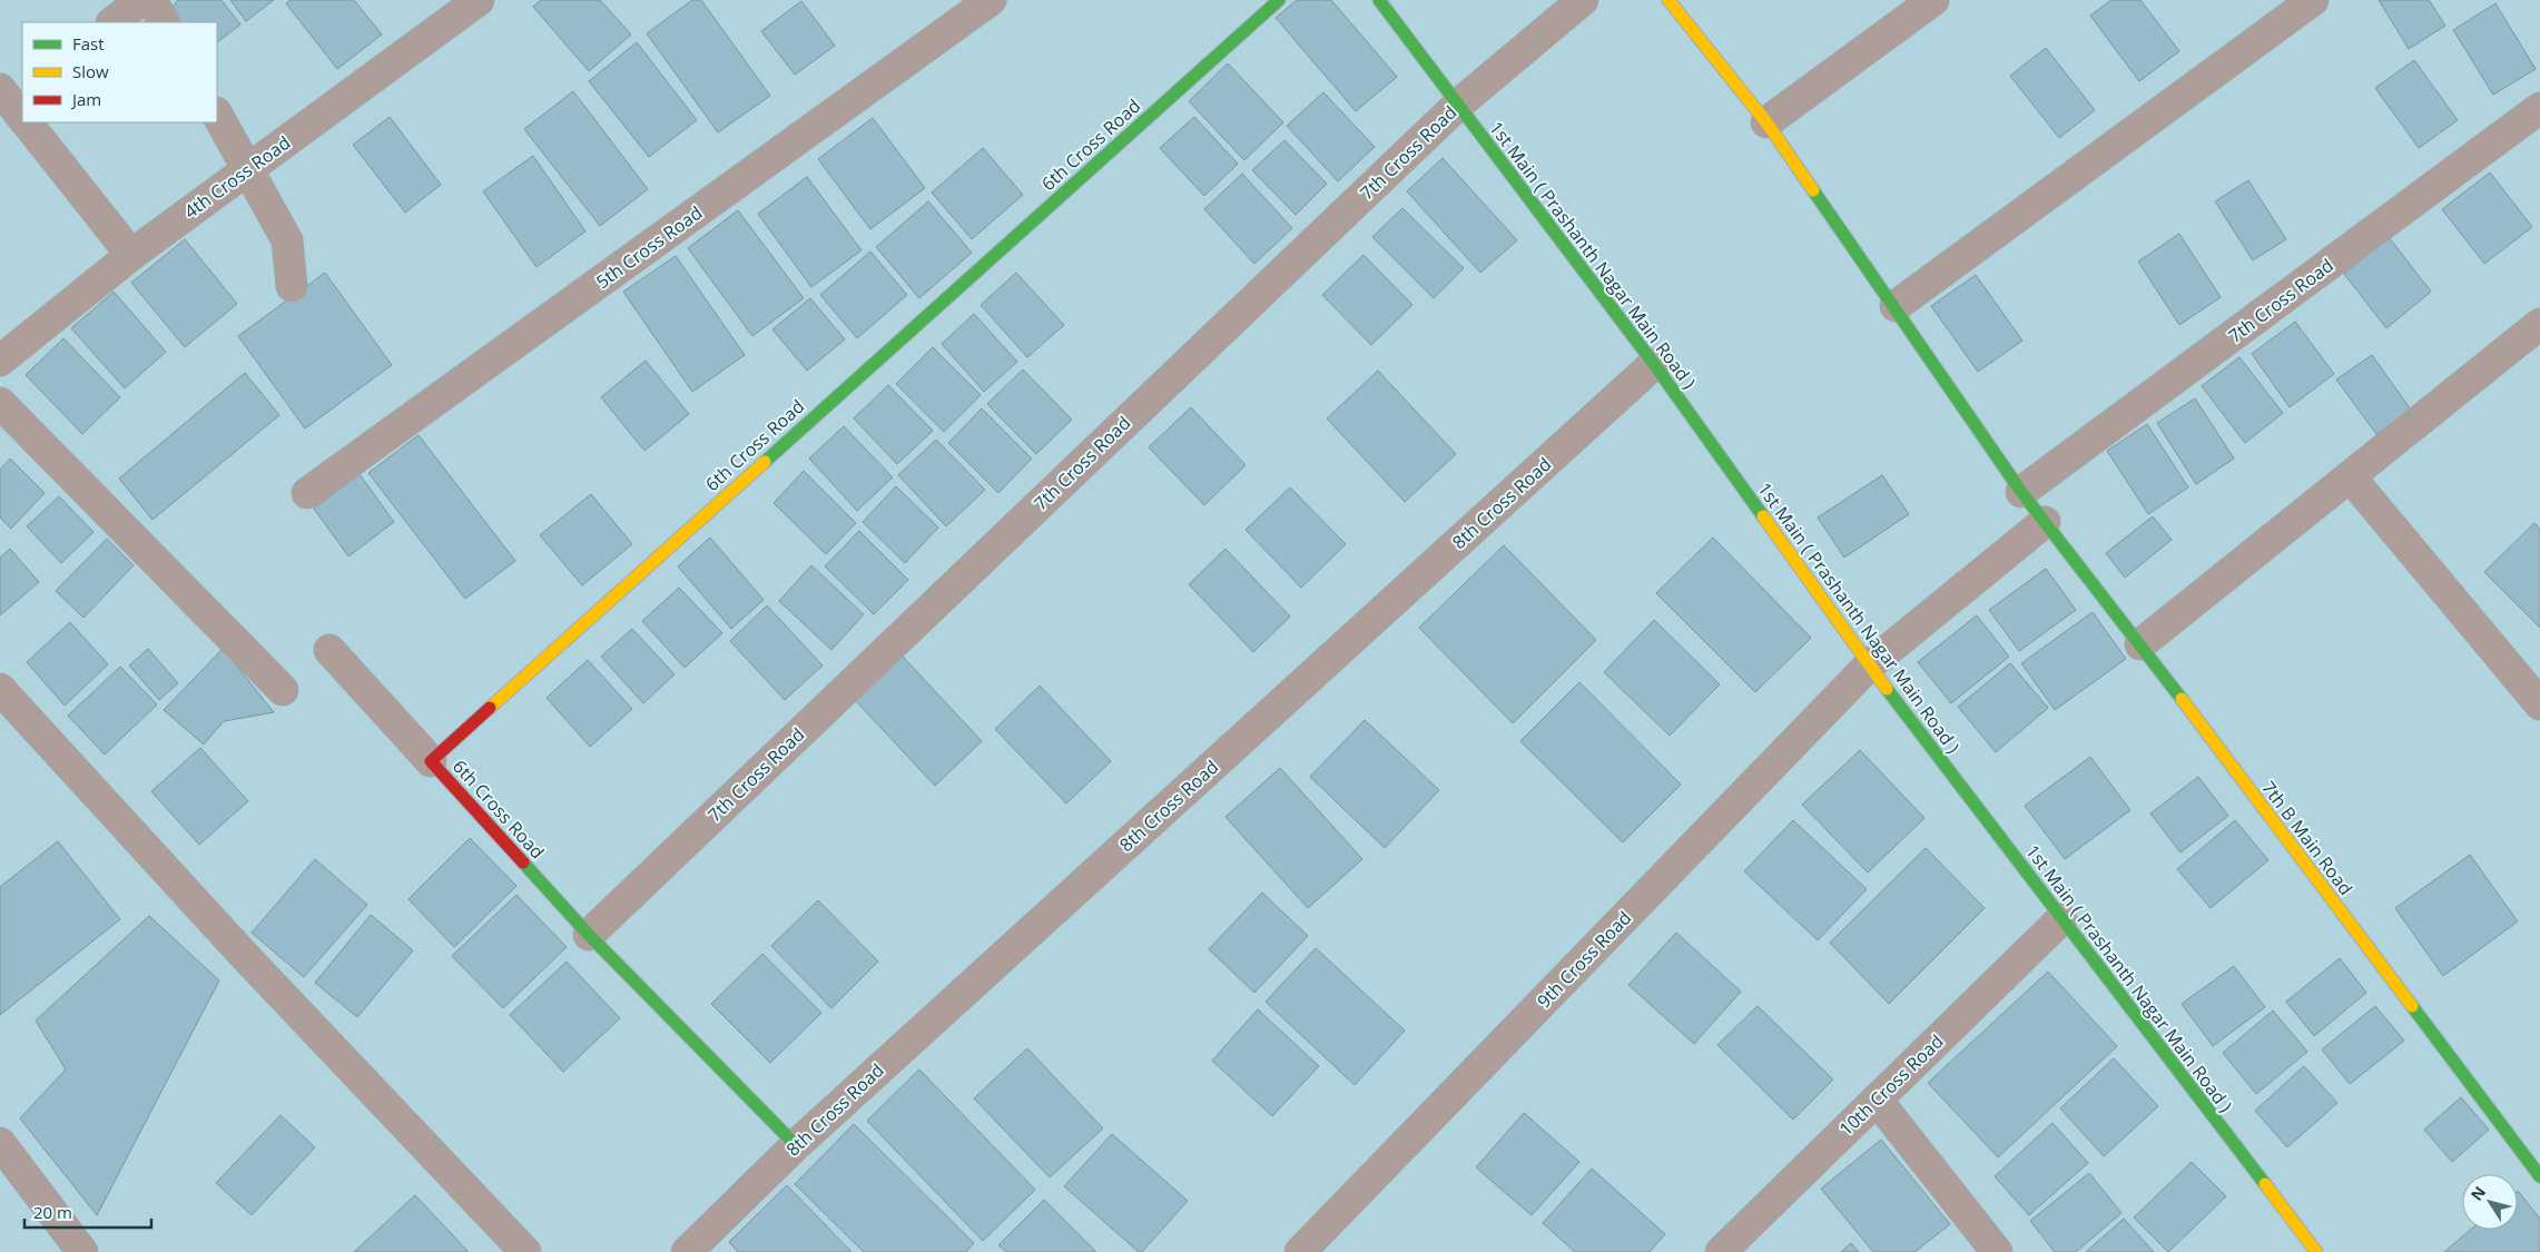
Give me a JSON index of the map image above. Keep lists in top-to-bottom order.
{
  "streets": {
    "street": [
      "6th Cross Road",
      "7th Cross Road",
      "4th Cross Road",
      "5th Cross Road",
      "1st Main ( Prashanth Nagar Main Road )",
      "8th Cross Road",
      "7th B Main Road",
      "9th Cross Road",
      "10th Cross Road"
    ]
  },
  "crossings": [
    ["6th Cross Road", "7th Cross Road"],
    ["6th Cross Road", "8th Cross Road"],
    ["7th Cross Road", "1st Main ( Prashanth Nagar Main Road )"],
    ["7th Cross Road", "7th B Main Road"],
    ["1st Main ( Prashanth Nagar Main Road )", "8th Cross Road"],
    ["1st Main ( Prashanth Nagar Main Road )", "9th Cross Road"],
    ["1st Main ( Prashanth Nagar Main Road )", "10th Cross Road"],
    ["7th B Main Road", "9th Cross Road"]
  ],
  "legend": ["Fast", "Slow", "Jam"],
  "scale_bar": "20 m",
  "north": "top left"
}
